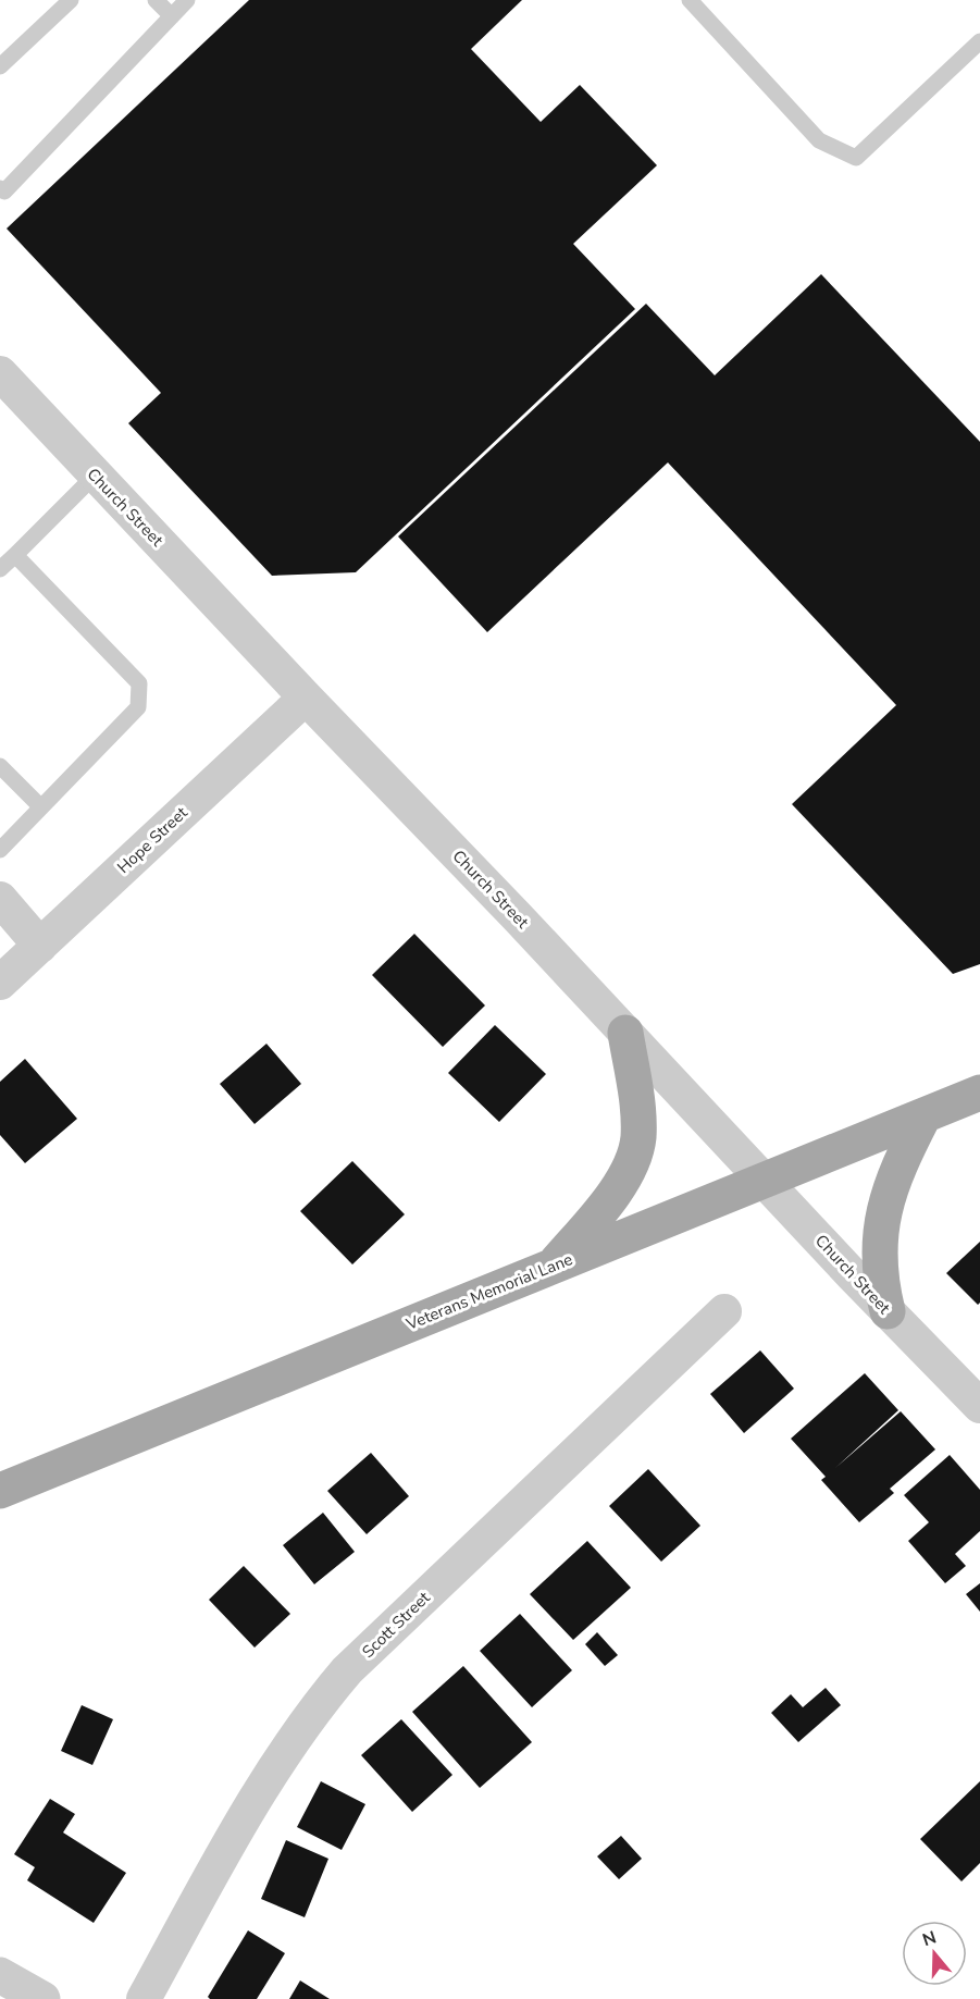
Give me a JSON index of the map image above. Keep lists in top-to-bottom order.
{
  "streets": {
    "main road": ["Veterans Memorial Lane"],
    "street": ["Church Street", "Hope Street", "Scott Street"]
  },
  "crossings": [
    ["Church Street", "Hope Street"],
    ["Church Street", "Veterans Memorial Lane"]
  ],
  "north": "top"
}
